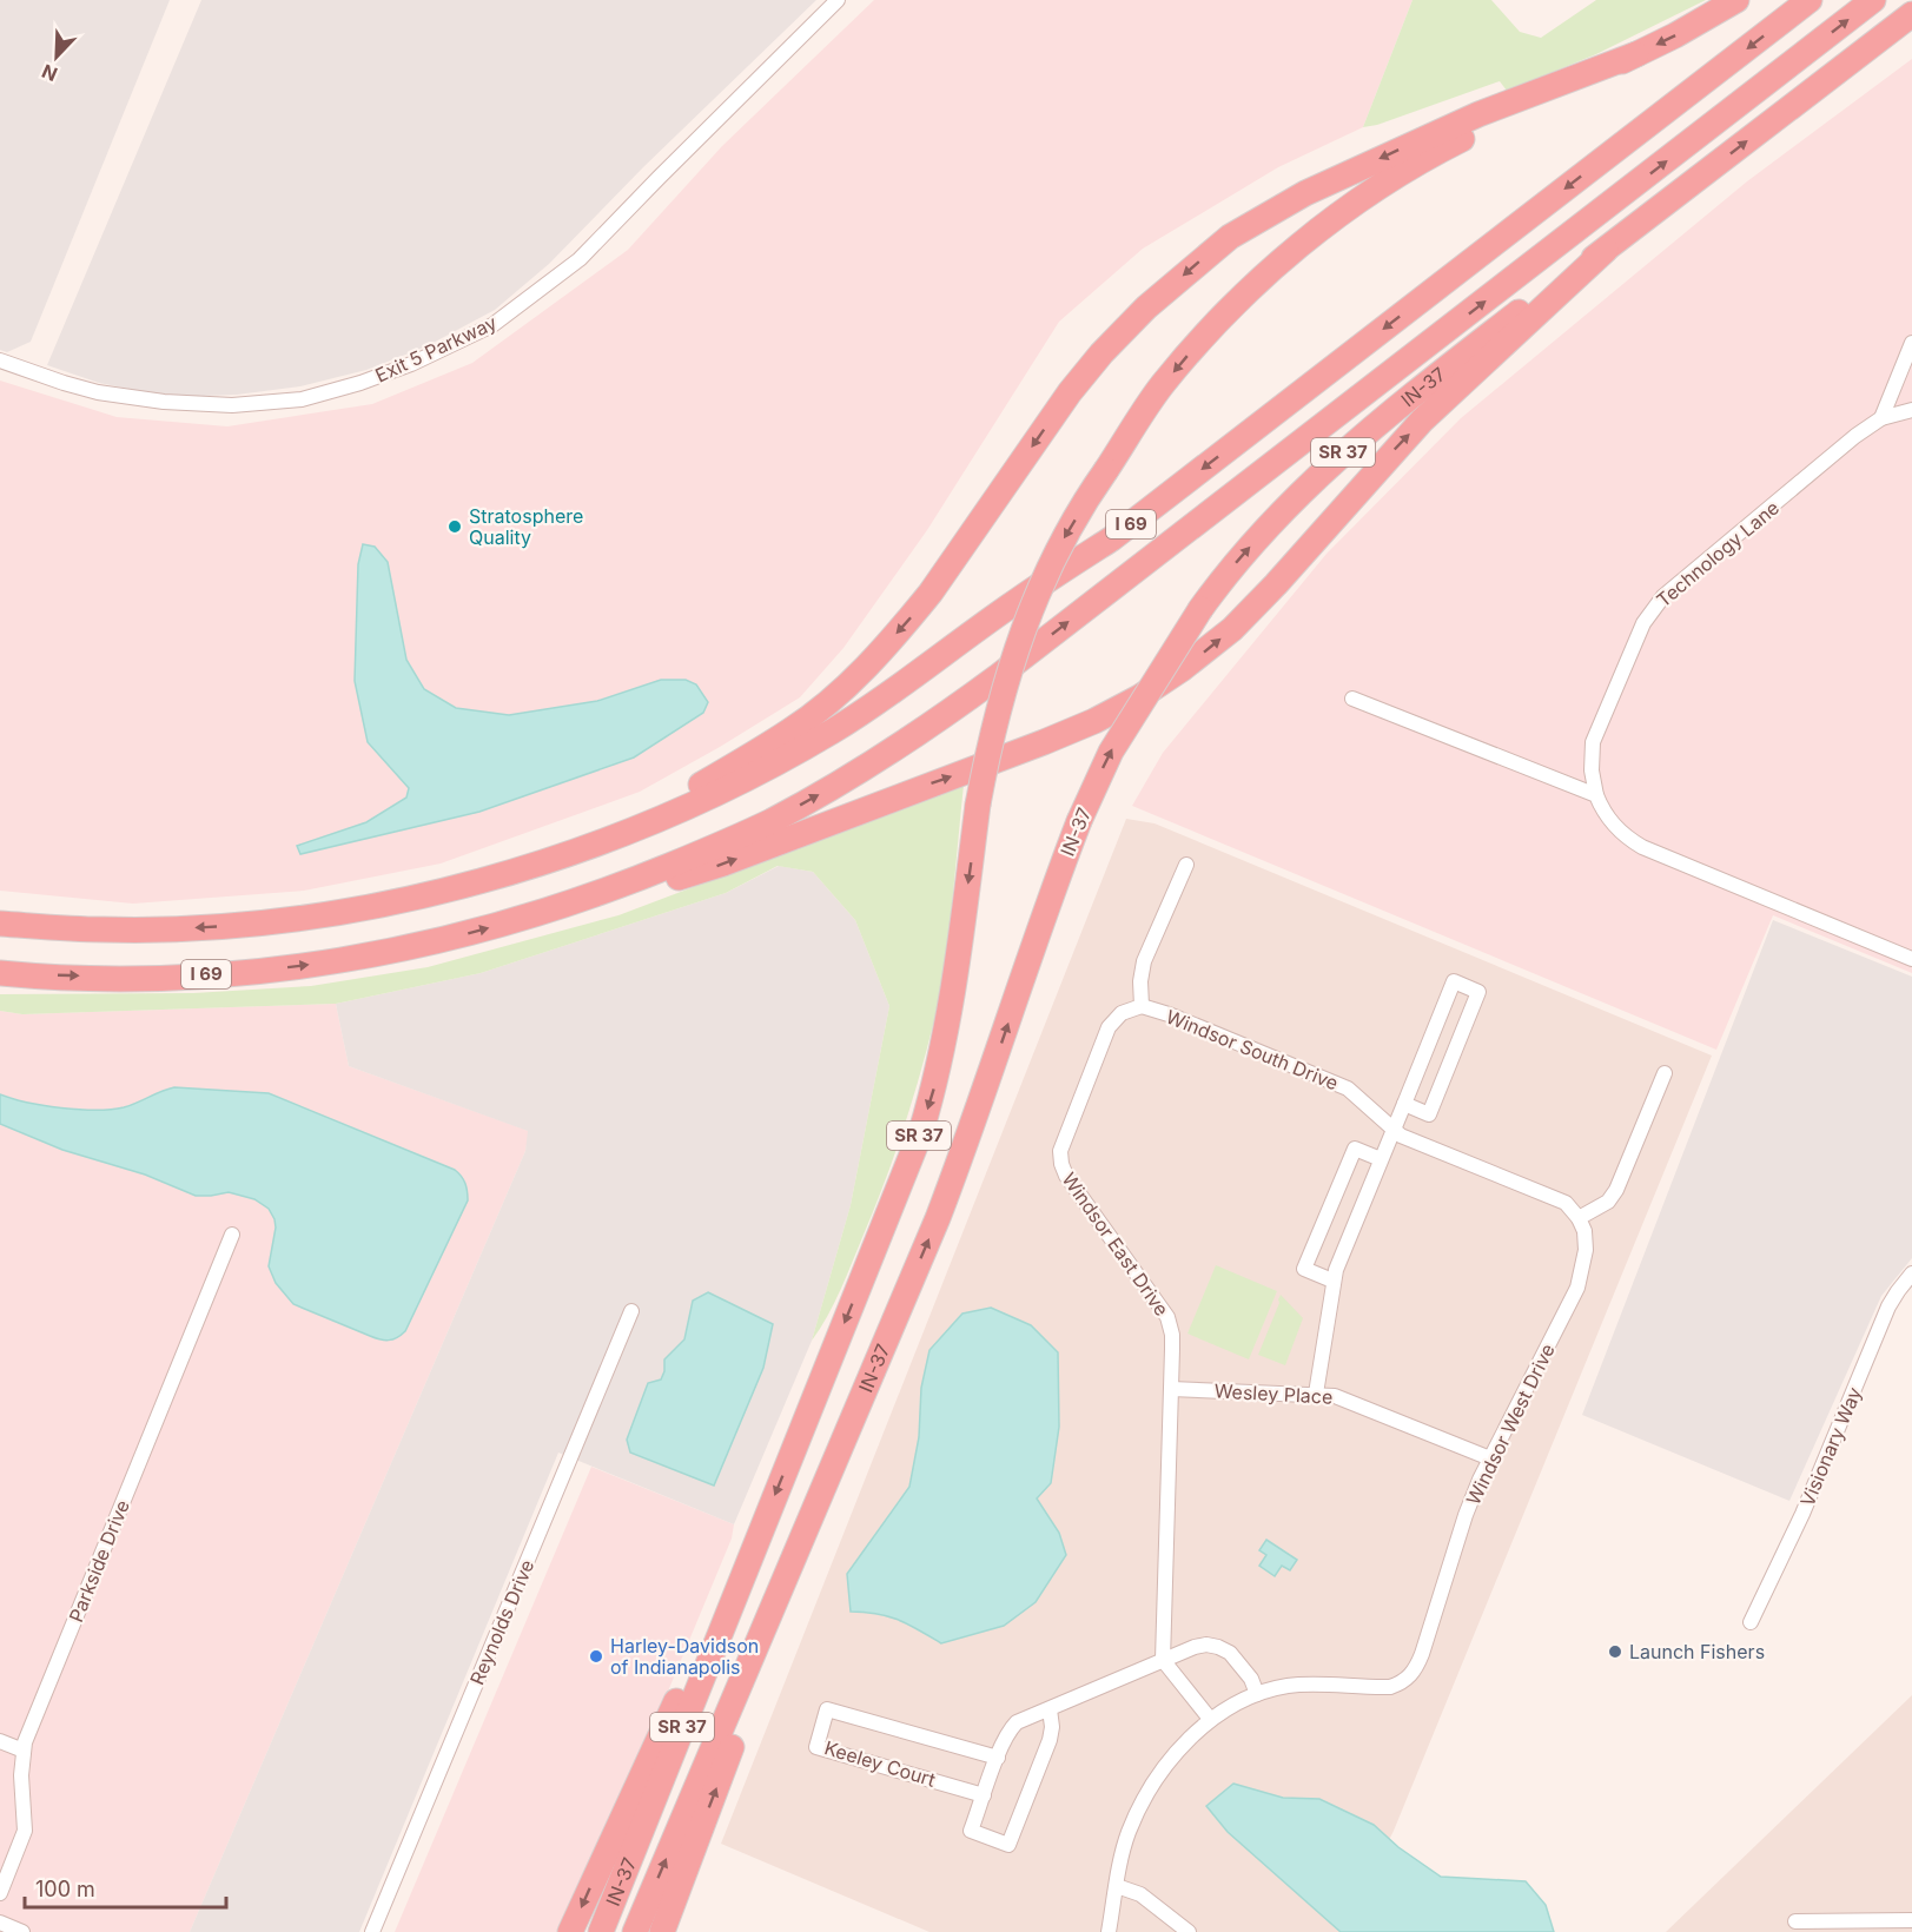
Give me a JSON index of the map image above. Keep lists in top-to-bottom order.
{
  "streets": {
    "highway": ["IN-37", "SR 37", "I 69"],
    "street": [
      "Exit 5 Parkway",
      "Technology Lane",
      "Windsor South Drive",
      "Windsor East Drive",
      "Wesley Place",
      "Windsor West Drive",
      "Visionary Way",
      "Parkside Drive",
      "Reynolds Drive",
      "Keeley Court"
    ]
  },
  "crossings": [
    ["Windsor South Drive", "Windsor East Drive"],
    ["Windsor South Drive", "Windsor West Drive"],
    ["Windsor East Drive", "Wesley Place"],
    ["Wesley Place", "Windsor West Drive"]
  ],
  "places": ["Stratosphere Quality", "Launch Fishers", "Harley-Davidson of Indianapolis"],
  "scale_bar": "100 m",
  "north": "bottom left"
}
